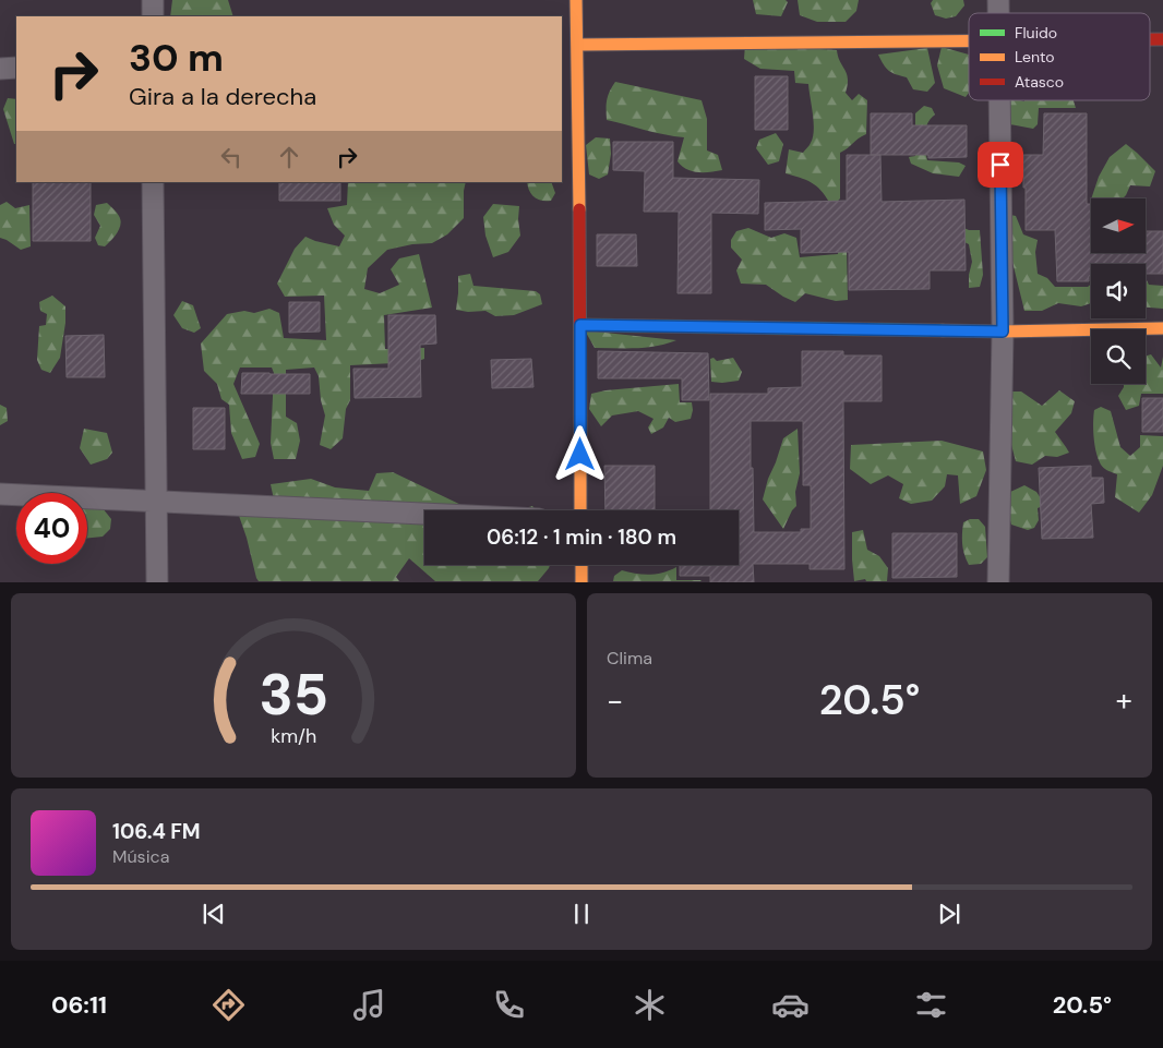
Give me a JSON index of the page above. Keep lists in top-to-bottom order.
{
  "legend": ["Fluido", "Lento", "Atasco"],
  "north": "right",
  "page": {
    "turn": ["30 m", "Gira a la derecha"],
    "limit": "40",
    "trip": "06:12 · 1 min · 180 m",
    "tile": "Clima",
    "heat": ["−", "20.5°", "+"],
    "song": ["106.4 FM", "Música"],
    "tabs": ["06:11", "20.5°"],
    "gauge": ["35", "km/h"]
  }
}
